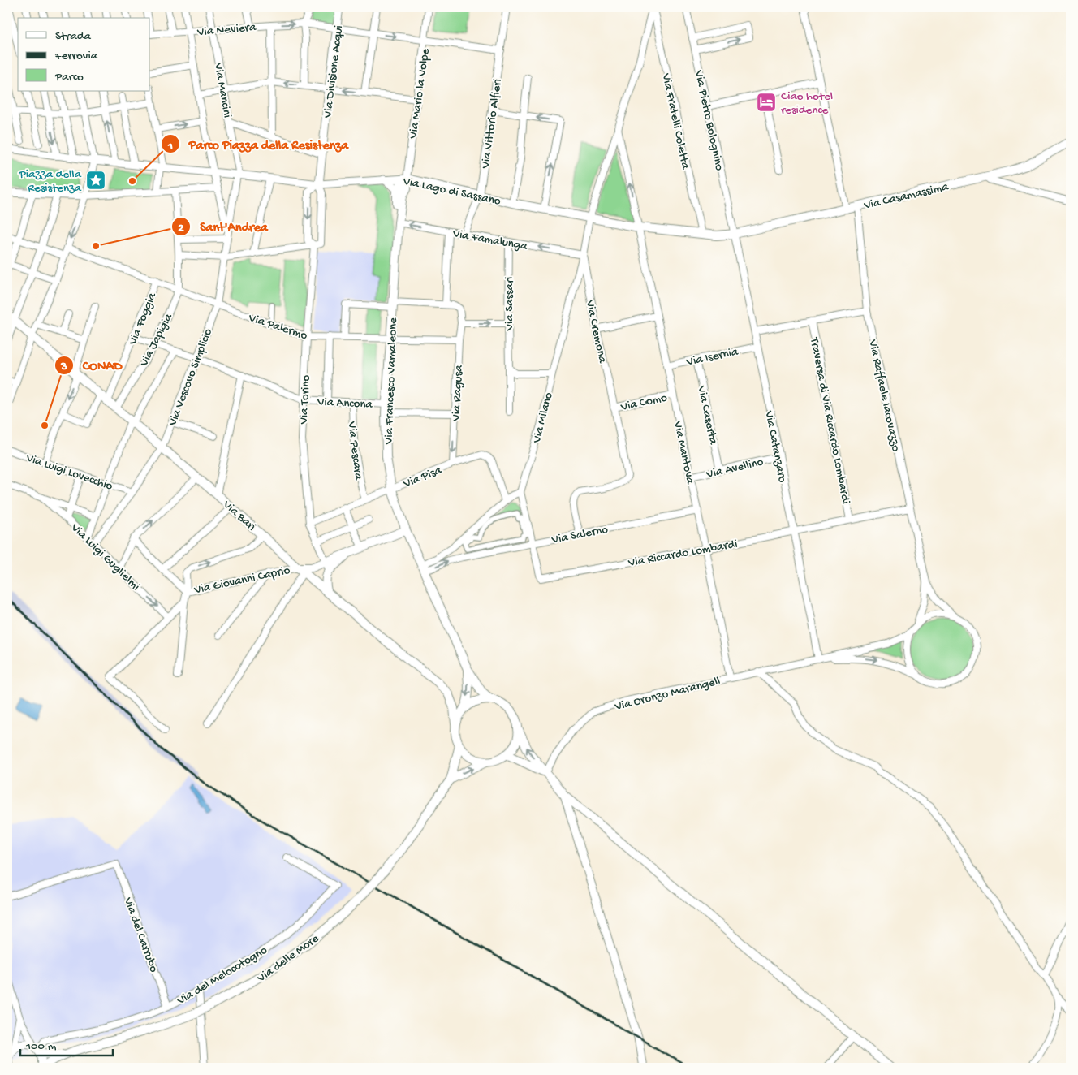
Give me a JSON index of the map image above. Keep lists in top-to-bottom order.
{
  "streets": {
    "main road": [
      "Via Lago di Sassano",
      "Via Casamassima",
      "Via Francesco Vamaleone",
      "Via Bari",
      "Via delle More"
    ],
    "street": [
      "Via Neviera",
      "Via Divisione Acqui",
      "Via Mancini",
      "Via Mario la Volpe",
      "Via Pietro Bolognino",
      "Via Fratelli Coletta",
      "Via Vittorio Alfieri",
      "Via Famalunga",
      "Via Sassari",
      "Via Foggia",
      "Via Palermo",
      "Via Cremona",
      "Via Japigia",
      "Via Isernia",
      "Via Vescovo Simplicio",
      "Via Ragusa",
      "Via Raffaele Iacovazzo",
      "Via Torino",
      "Via Como",
      "Via Ancona",
      "Via Caserta",
      "Via Milano",
      "Traversa di Via Riccardo Lombardi",
      "Via Catanzaro",
      "Via Pescara",
      "Via Mantova",
      "Via Avellino",
      "Via Luigi Lovecchio",
      "Via Pisa",
      "Via Salerno",
      "Via Riccardo Lombardi",
      "Via Luigi Guglielmi",
      "Via Giovanni Caprio",
      "Via Oronzo Marangell",
      "Via del Carrubo",
      "Via del Melocotogno"
    ]
  },
  "crossings": [
    ["Via Neviera", "Via Divisione Acqui"],
    ["Via Neviera", "Via Mancini"],
    ["Via Neviera", "Via Mario la Volpe"],
    ["Via Neviera", "Via Vittorio Alfieri"],
    ["Via Divisione Acqui", "Via Lago di Sassano"],
    ["Via Mancini", "Via Lago di Sassano"],
    ["Via Mancini", "Via Vescovo Simplicio"],
    ["Via Mario la Volpe", "Via Lago di Sassano"],
    ["Via Pietro Bolognino", "Via Lago di Sassano"],
    ["Via Pietro Bolognino", "Via Casamassima"],
    ["Via Pietro Bolognino", "Via Catanzaro"],
    ["Via Fratelli Coletta", "Via Lago di Sassano"],
    ["Via Fratelli Coletta", "Via Milano"],
    ["Via Vittorio Alfieri", "Via Lago di Sassano"],
    ["Via Vittorio Alfieri", "Via Famalunga"],
    ["Via Lago di Sassano", "Via Casamassima"],
    ["Via Lago di Sassano", "Via Milano"],
    ["Via Lago di Sassano", "Via Catanzaro"],
    ["Via Lago di Sassano", "Via Mantova"],
    ["Via Casamassima", "Via Raffaele Iacovazzo"],
    ["Via Casamassima", "Via Catanzaro"],
    ["Via Famalunga", "Via Sassari"],
    ["Via Famalunga", "Via Cremona"],
    ["Via Famalunga", "Via Francesco Vamaleone"],
    ["Via Famalunga", "Via Milano"],
    ["Via Foggia", "Via Palermo"],
    ["Via Foggia", "Via Ancona"],
    ["Via Foggia", "Via Bari"],
    ["Via Palermo", "Via Japigia"],
    ["Via Palermo", "Via Vescovo Simplicio"],
    ["Via Palermo", "Via Francesco Vamaleone"],
    ["Via Palermo", "Via Ragusa"],
    ["Via Palermo", "Via Torino"],
    ["Via Cremona", "Via Como"],
    ["Via Cremona", "Via Milano"],
    ["Via Cremona", "Via Salerno"],
    ["Via Japigia", "Via Ancona"],
    ["Via Japigia", "Via Bari"],
    ["Via Isernia", "Via Caserta"],
    ["Via Isernia", "Via Catanzaro"],
    ["Via Isernia", "Via Mantova"],
    ["Via Vescovo Simplicio", "Via Ancona"],
    ["Via Vescovo Simplicio", "Via Luigi Lovecchio"],
    ["Via Vescovo Simplicio", "Via Bari"],
    ["Via Vescovo Simplicio", "Via Luigi Guglielmi"],
    ["Via Francesco Vamaleone", "Via Ancona"],
    ["Via Francesco Vamaleone", "Via Pisa"],
    ["Via Francesco Vamaleone", "Via Bari"],
    ["Via Francesco Vamaleone", "Via Salerno"],
    ["Via Ragusa", "Via Pisa"],
    ["Via Raffaele Iacovazzo", "Via Riccardo Lombardi"],
    ["Via Torino", "Via Ancona"],
    ["Via Torino", "Via Pisa"],
    ["Via Como", "Via Mantova"],
    ["Via Ancona", "Via Pescara"],
    ["Via Caserta", "Via Avellino"],
    ["Via Milano", "Via Mantova"],
    ["Via Milano", "Via Riccardo Lombardi"],
    ["Traversa di Via Riccardo Lombardi", "Via Riccardo Lombardi"],
    ["Via Catanzaro", "Via Avellino"],
    ["Via Catanzaro", "Via Riccardo Lombardi"],
    ["Via Catanzaro", "Via Oronzo Marangell"],
    ["Via Pescara", "Via Pisa"],
    ["Via Mantova", "Via Avellino"],
    ["Via Mantova", "Via Salerno"],
    ["Via Mantova", "Via Riccardo Lombardi"],
    ["Via Mantova", "Via Oronzo Marangell"],
    ["Via Bari", "Via Giovanni Caprio"],
    ["Via Salerno", "Via Riccardo Lombardi"],
    ["Via del Carrubo", "Via del Melocotogno"]
  ],
  "one_way": ["Via Famalunga", "Via Ragusa"],
  "places": {
    "hotel": ["Ciao hotel residence"],
    "place": ["Piazza della Resistenza"],
    "other": ["Parco Piazza della Resistenza", "Sant'Andrea", "CONAD"]
  },
  "legend": ["Strada", "Ferrovia", "Parco"],
  "scale_bar": "100 m"
}
